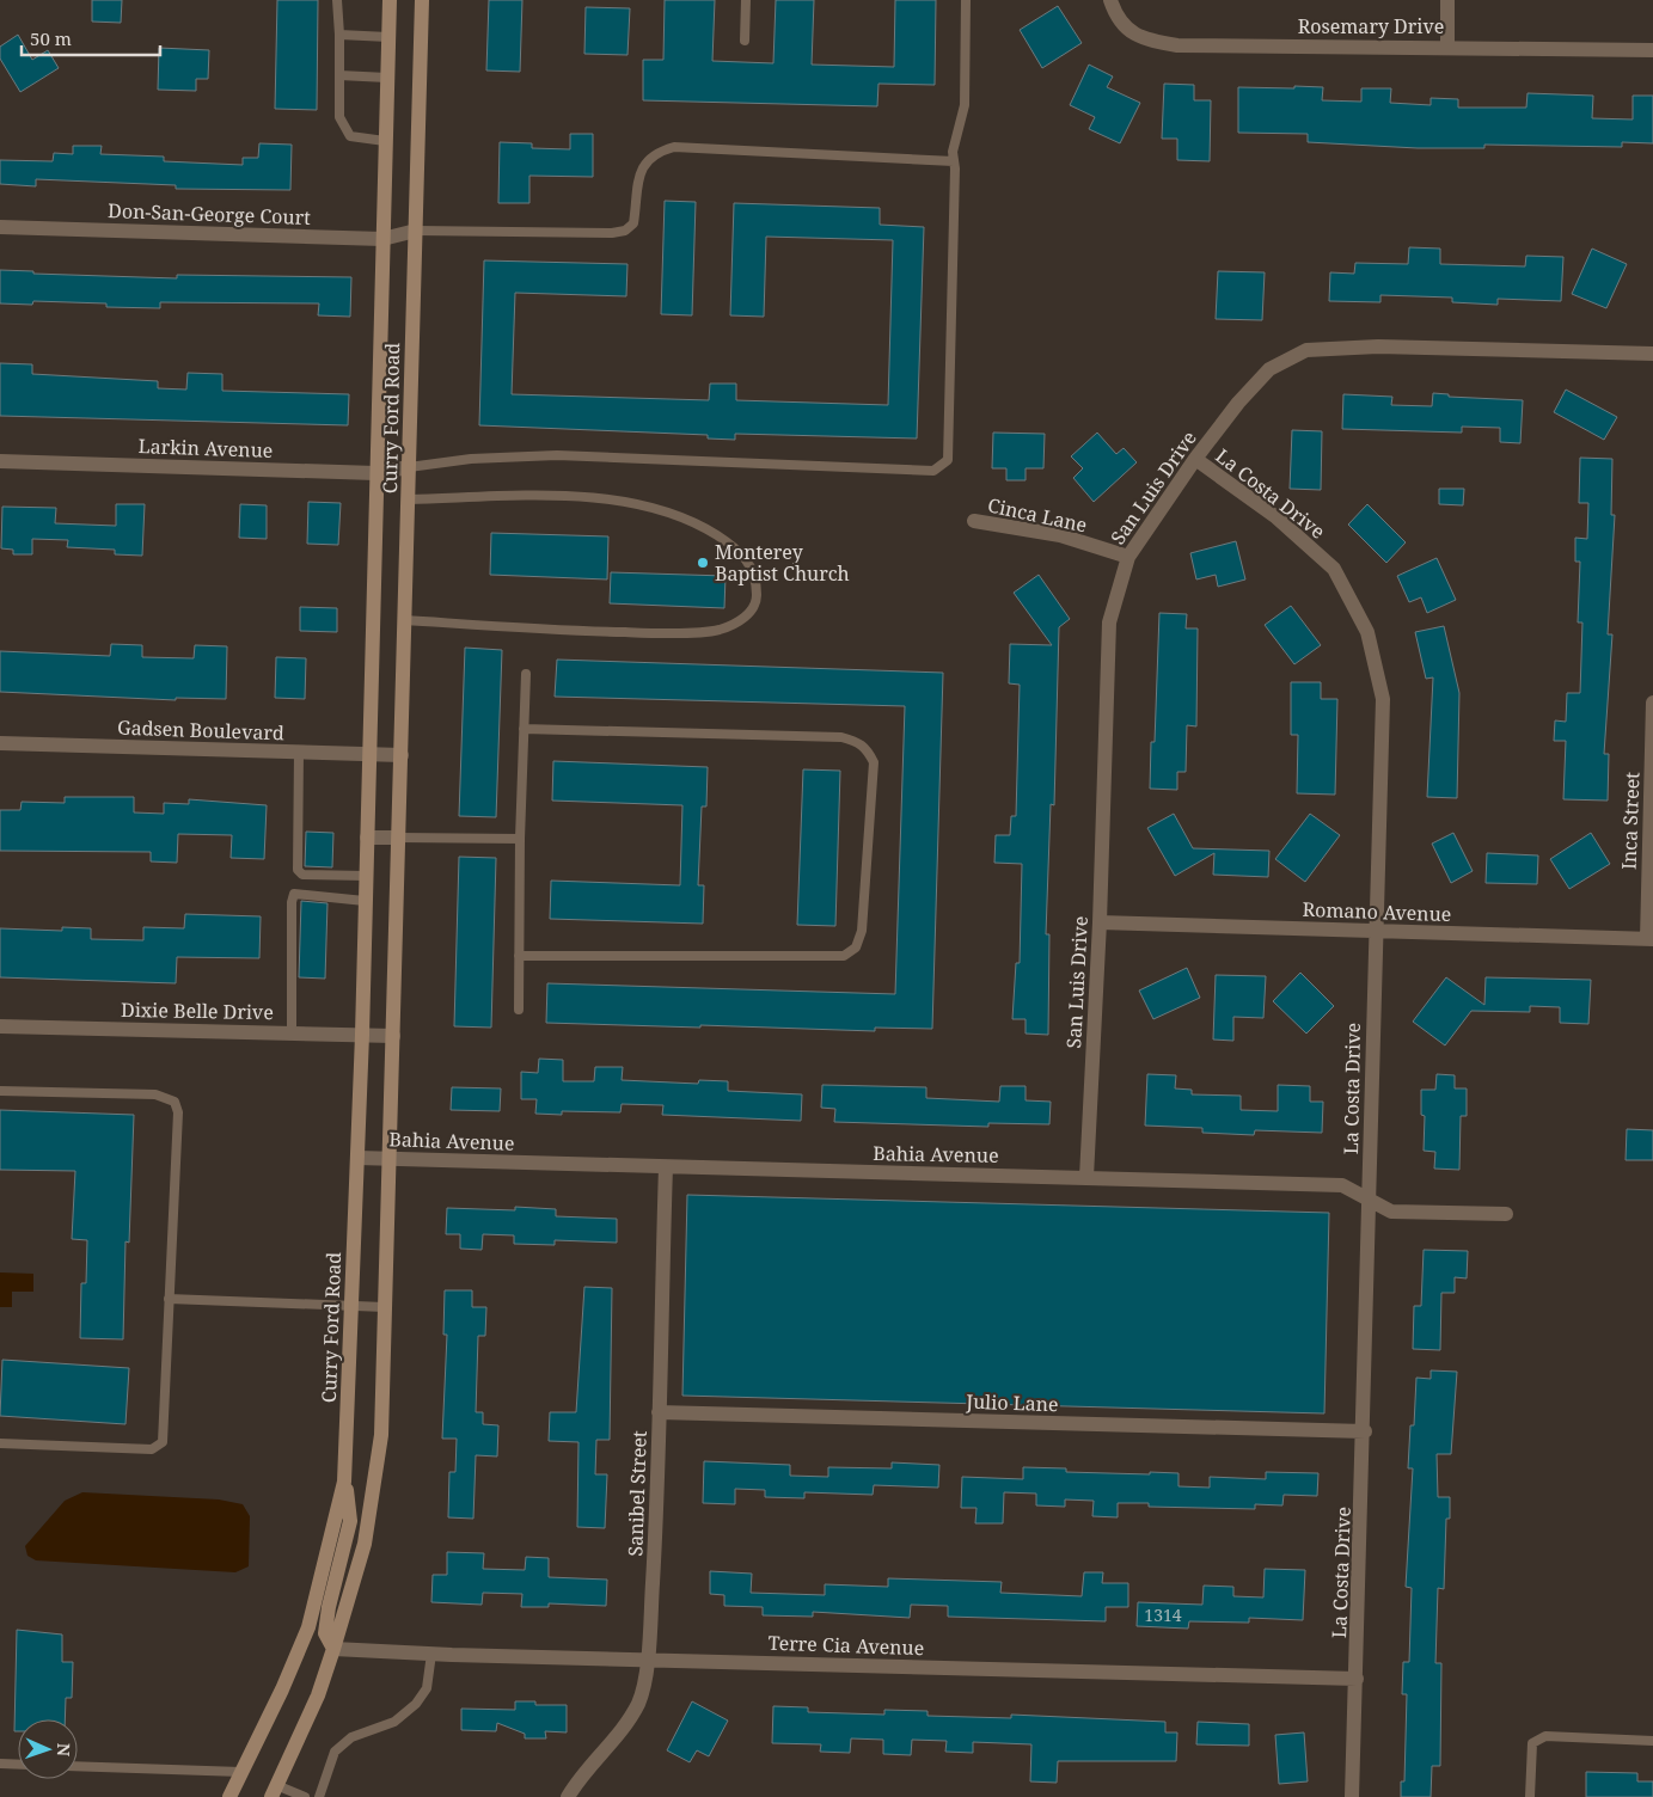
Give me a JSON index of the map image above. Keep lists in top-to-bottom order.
{
  "streets": {
    "main road": ["Curry Ford Road"],
    "street": [
      "Rosemary Drive",
      "Don-San-George Court",
      "Larkin Avenue",
      "San Luis Drive",
      "La Costa Drive",
      "Cinca Lane",
      "Gadsen Boulevard",
      "Inca Street",
      "Romano Avenue",
      "Dixie Belle Drive",
      "Bahia Avenue",
      "Julio Lane",
      "Sanibel Street",
      "Terre Cia Avenue"
    ]
  },
  "crossings": [
    ["Don-San-George Court", "Curry Ford Road"],
    ["Curry Ford Road", "Larkin Avenue"],
    ["Curry Ford Road", "Gadsen Boulevard"],
    ["Curry Ford Road", "Dixie Belle Drive"],
    ["Curry Ford Road", "Bahia Avenue"],
    ["Curry Ford Road", "Terre Cia Avenue"],
    ["San Luis Drive", "La Costa Drive"],
    ["San Luis Drive", "Cinca Lane"],
    ["San Luis Drive", "Romano Avenue"],
    ["San Luis Drive", "Bahia Avenue"],
    ["La Costa Drive", "Romano Avenue"],
    ["La Costa Drive", "Bahia Avenue"],
    ["La Costa Drive", "Julio Lane"],
    ["La Costa Drive", "Terre Cia Avenue"],
    ["Inca Street", "Romano Avenue"],
    ["Bahia Avenue", "Sanibel Street"],
    ["Julio Lane", "Sanibel Street"],
    ["Sanibel Street", "Terre Cia Avenue"]
  ],
  "places": ["Monterey Baptist Church"],
  "house_numbers": ["1314"],
  "scale_bar": "50 m",
  "north": "right"
}
